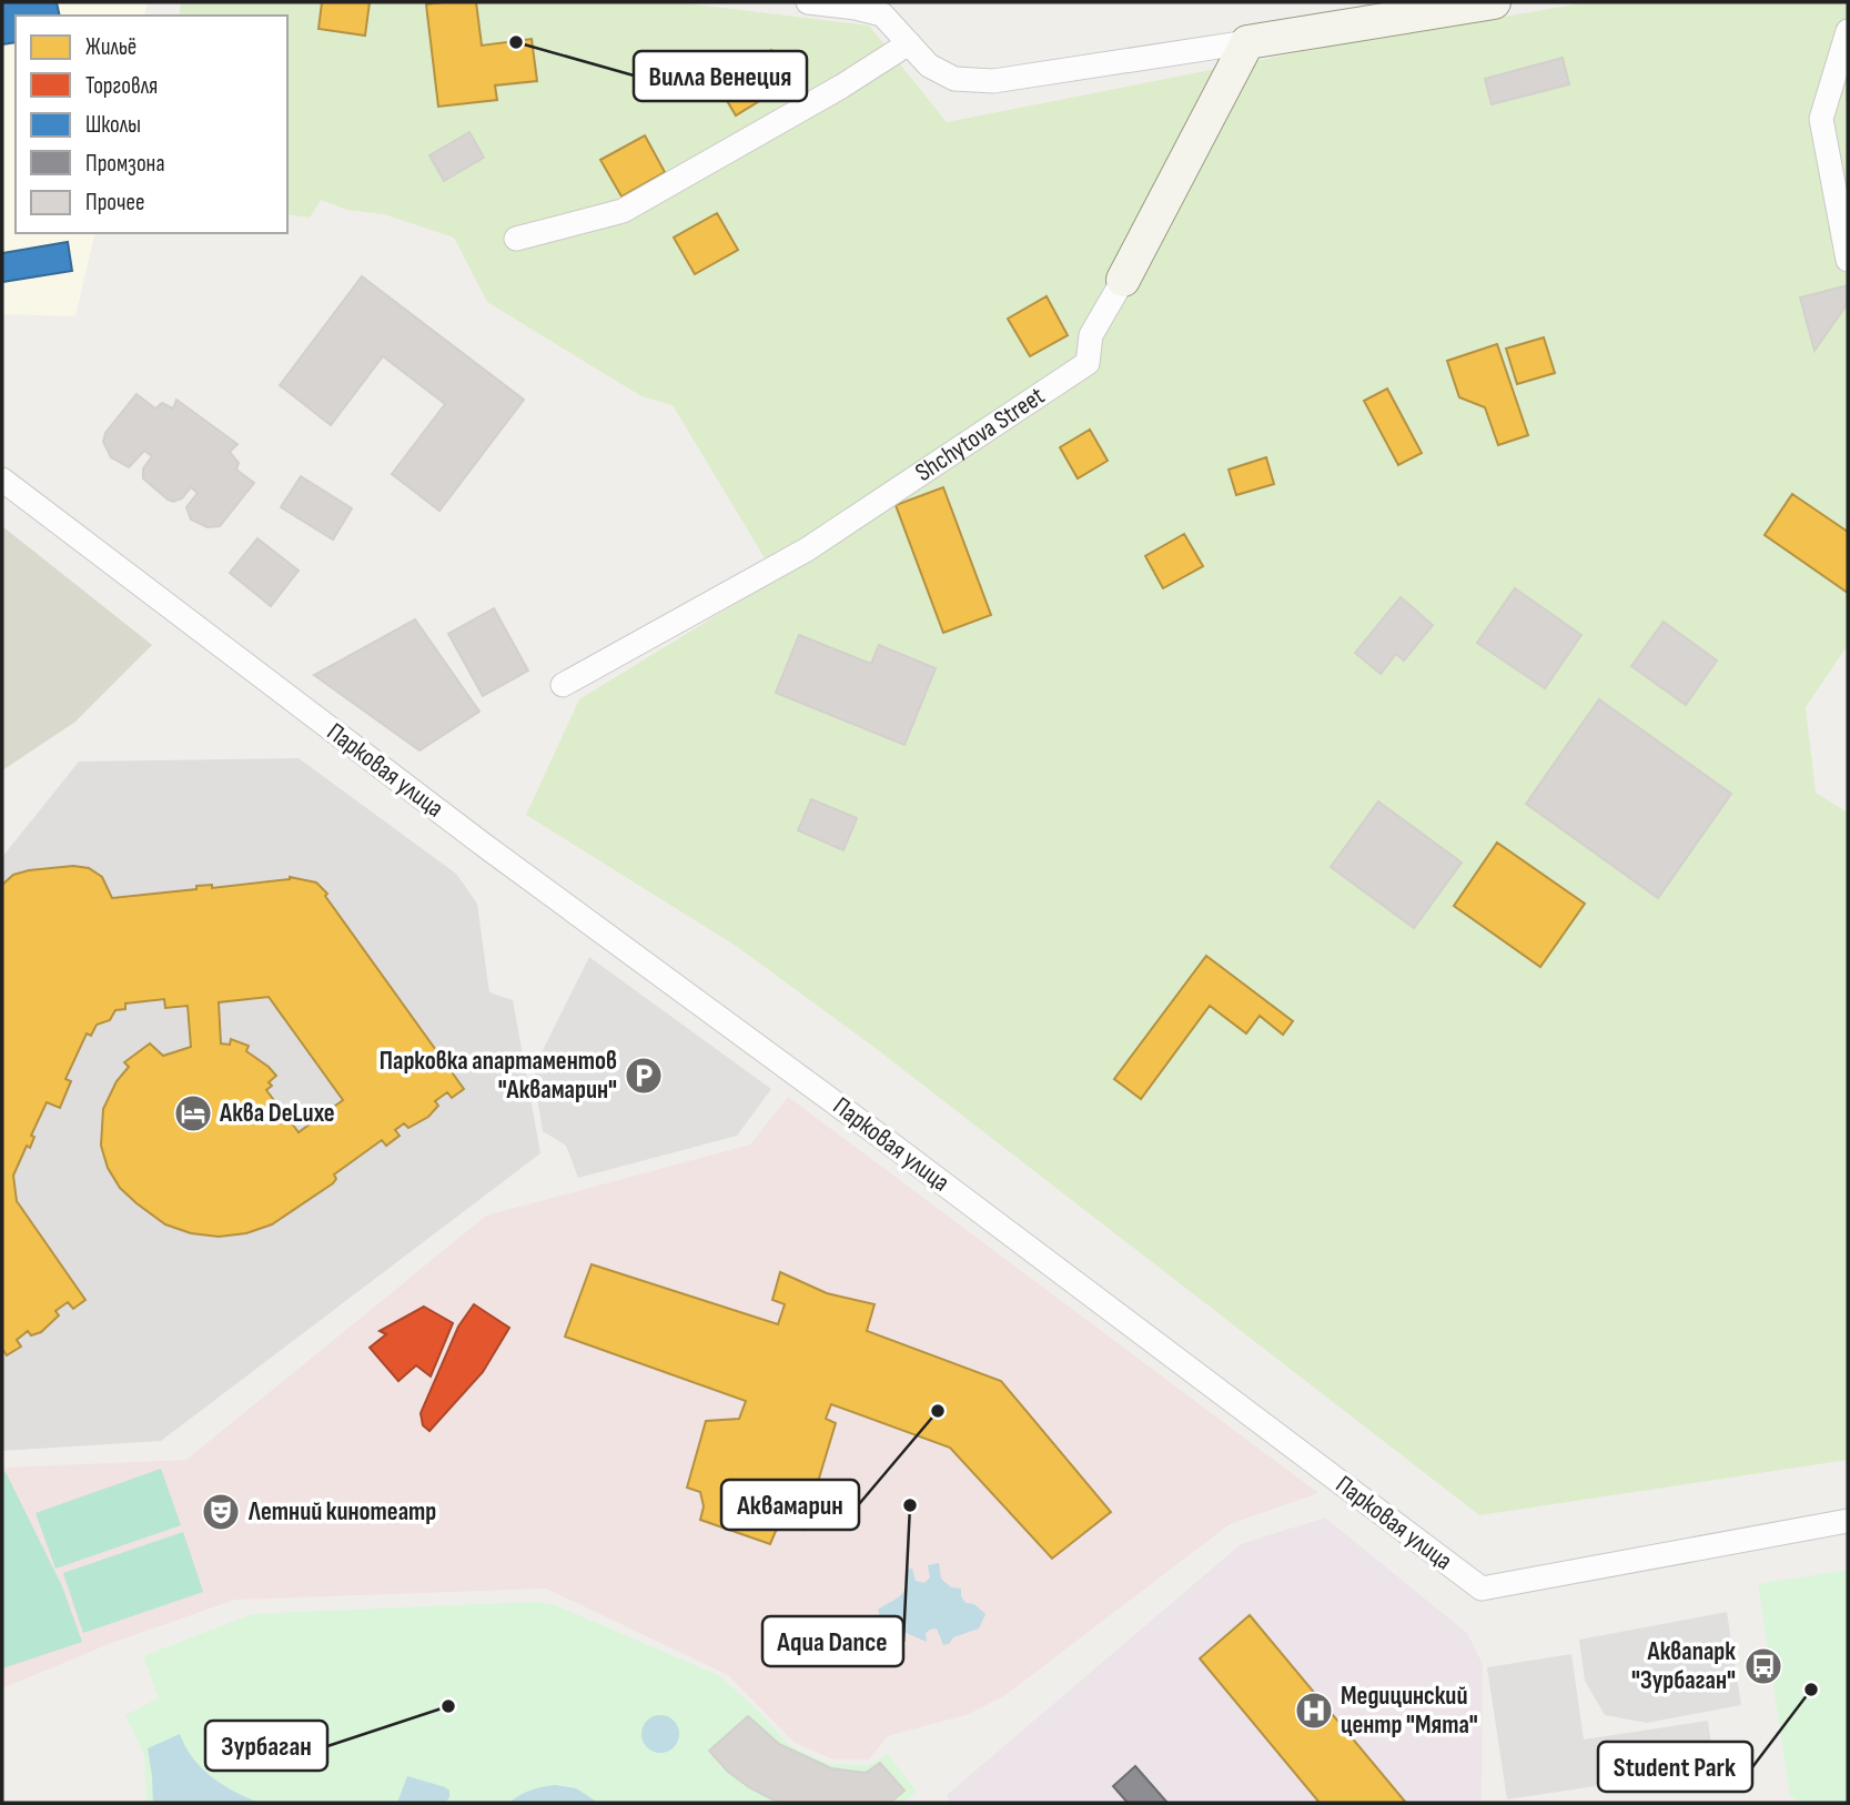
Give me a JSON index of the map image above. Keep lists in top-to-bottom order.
{
  "streets": {
    "street": ["Shchytova Street", "Парковая улица"]
  },
  "places": {
    "other": [
      "Вилла Венеция",
      "Аквамарин",
      "Aqua Dance",
      "Student Park",
      "Зурбаган"
    ],
    "parking": ["Парковка апартаментов \"Аквамарин\""],
    "hotel": ["Аква DeLuxe"],
    "theatre": ["Летний кинотеатр"],
    "bus stop": ["Аквапарк \"Зурбаган\""],
    "hospital": ["Медицинский центр \"Мята\""]
  },
  "legend": [
    "Жильё",
    "Торговля",
    "Школы",
    "Промзона",
    "Прочее"
  ]
}
